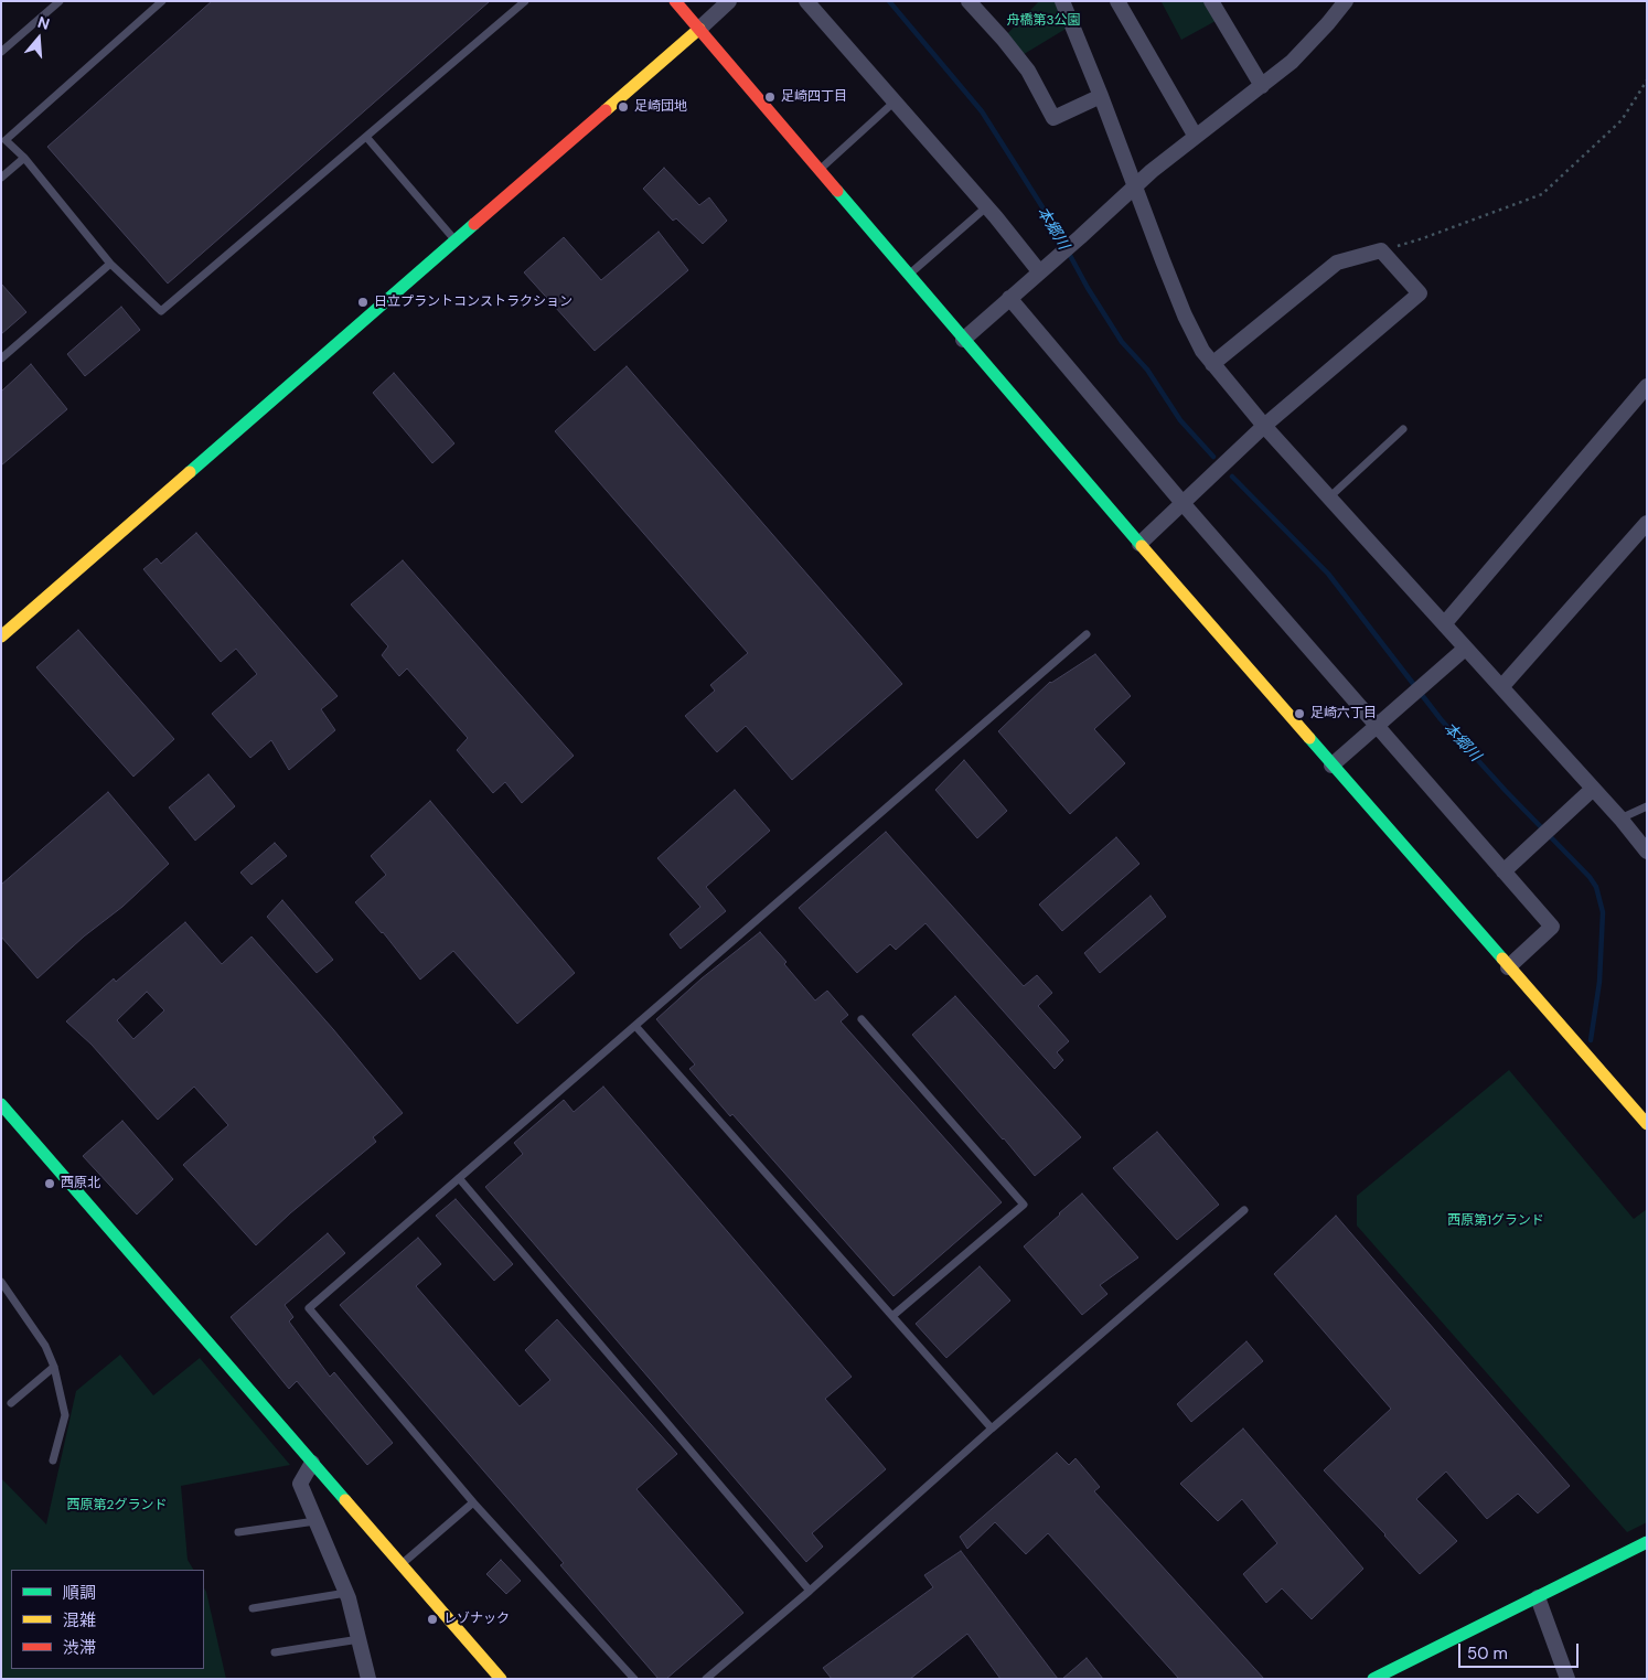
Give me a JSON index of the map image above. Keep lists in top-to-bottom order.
{
  "water": ["本郷川"],
  "parks": ["舟橋第3公園", "西原第1グランド", "西原第2グランド"],
  "places": [
    "足崎四丁目",
    "足崎団地",
    "日立プラントコンストラクション",
    "足崎六丁目",
    "西原北",
    "レゾナック"
  ],
  "legend": ["順調", "混雑", "渋滞"],
  "scale_bar": "50 m",
  "north": "top"
}
